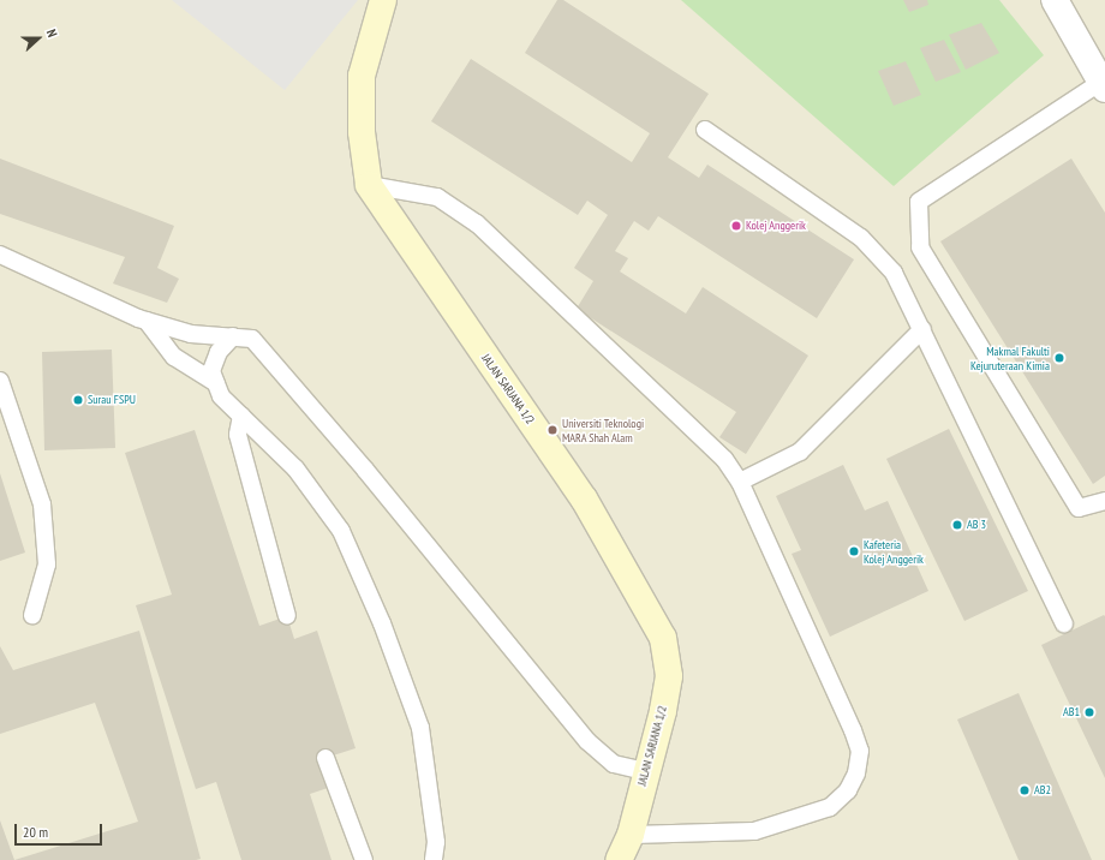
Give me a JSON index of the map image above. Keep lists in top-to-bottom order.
{
  "streets": {
    "street": ["JALAN SARJANA 1/2"]
  },
  "places": [
    "Kolej Anggerik",
    "Makmal Fakulti Kejuruteraan Kimia",
    "Surau FSPU",
    "Universiti Teknologi MARA Shah Alam",
    "AB 3",
    "Kafeteria Kolej Anggerik",
    "AB1",
    "AB2"
  ],
  "scale_bar": "20 m",
  "north": "right"
}
